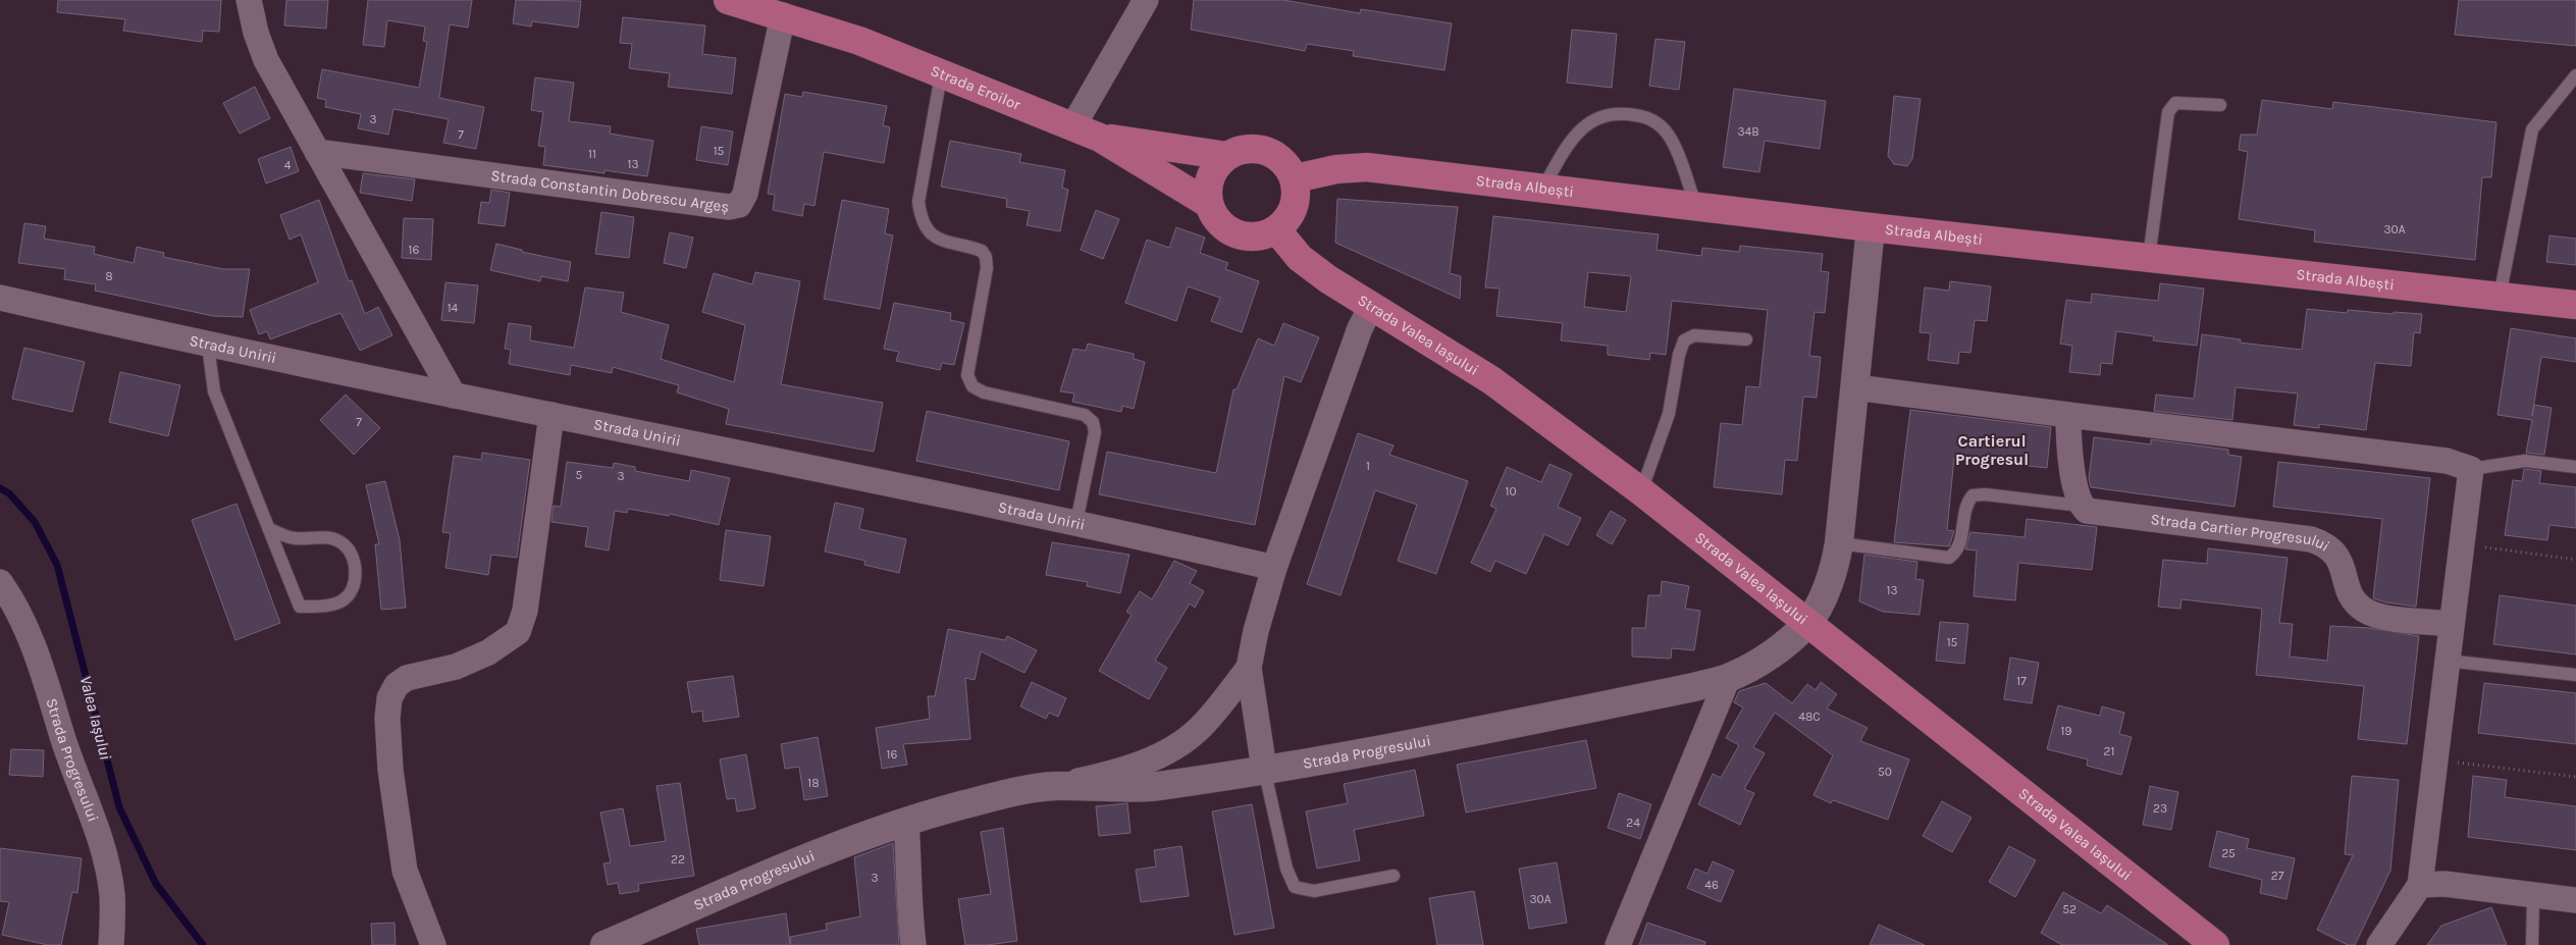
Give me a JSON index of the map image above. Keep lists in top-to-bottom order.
{
  "streets": {
    "main road": ["Strada Eroilor", "Strada Albești", "Strada Valea Iașului"],
    "street": [
      "Strada Constantin Dobrescu Argeș",
      "Strada Unirii",
      "Strada Cartier Progresului",
      "Strada Progresului"
    ]
  },
  "crossings": [
    ["Strada Eroilor", "Strada Albești"],
    ["Strada Eroilor", "Strada Constantin Dobrescu Argeș"],
    ["Strada Eroilor", "Strada Valea Iașului"],
    ["Strada Albești", "Strada Valea Iașului"],
    ["Strada Valea Iașului", "Strada Progresului"]
  ],
  "districts": ["Cartierul Progresul"],
  "water": ["Valea Iașului"],
  "house_numbers": [
    "3",
    "34B",
    "7",
    "15",
    "11",
    "13",
    "4",
    "30A",
    "16",
    "8",
    "14",
    "7",
    "1",
    "5",
    "3",
    "10",
    "13",
    "15",
    "17",
    "48C",
    "19",
    "21",
    "16",
    "50",
    "18",
    "23",
    "24",
    "25",
    "22",
    "27",
    "3",
    "46",
    "30A",
    "52"
  ]
}
